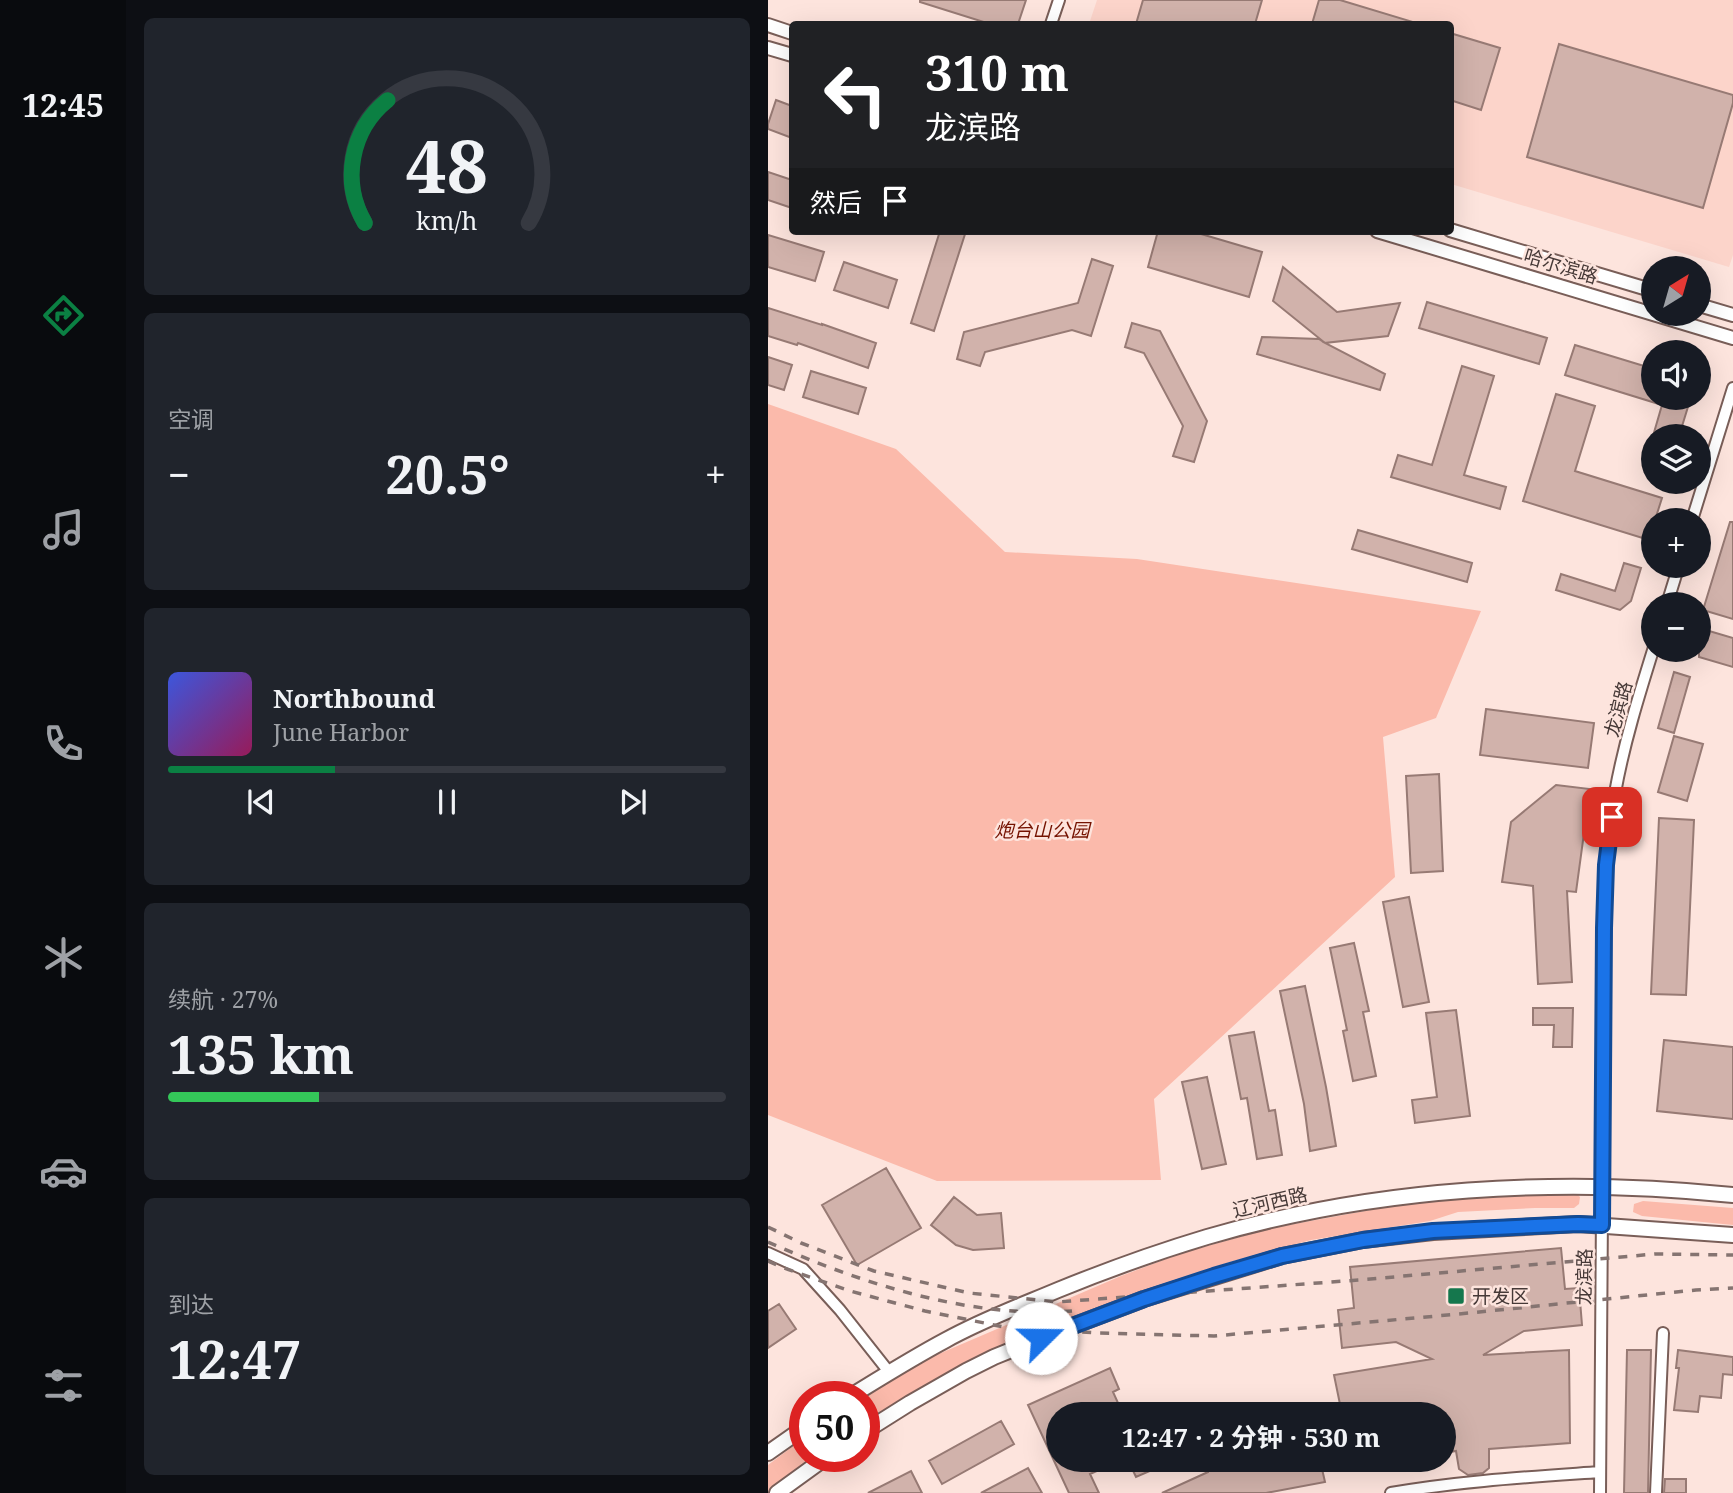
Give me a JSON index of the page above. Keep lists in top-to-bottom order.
{
  "streets": {
    "main road": ["辽河西路"],
    "street": ["哈尔滨路", "龙滨路"]
  },
  "crossings": [
    ["龙滨路", "辽河西路"]
  ],
  "parks": ["炮台山公园"],
  "places": {
    "transit": ["开发区"]
  },
  "north": "top right",
  "page": {
    "tabs": "12:45",
    "turn": ["310 m", "龙滨路"],
    "then": "然后",
    "map_buttons": ["+", "−"],
    "tile": [
      "空调",
      ["续航 · 27%", "135 km"],
      ["到达", "12:47"]
    ],
    "heat": ["−", "20.5°", "+"],
    "song": ["Northbound", "June Harbor"],
    "limit": "50",
    "trip": "12:47 · 2 分钟 · 530 m",
    "gauge": ["48", "km/h"]
  }
}
